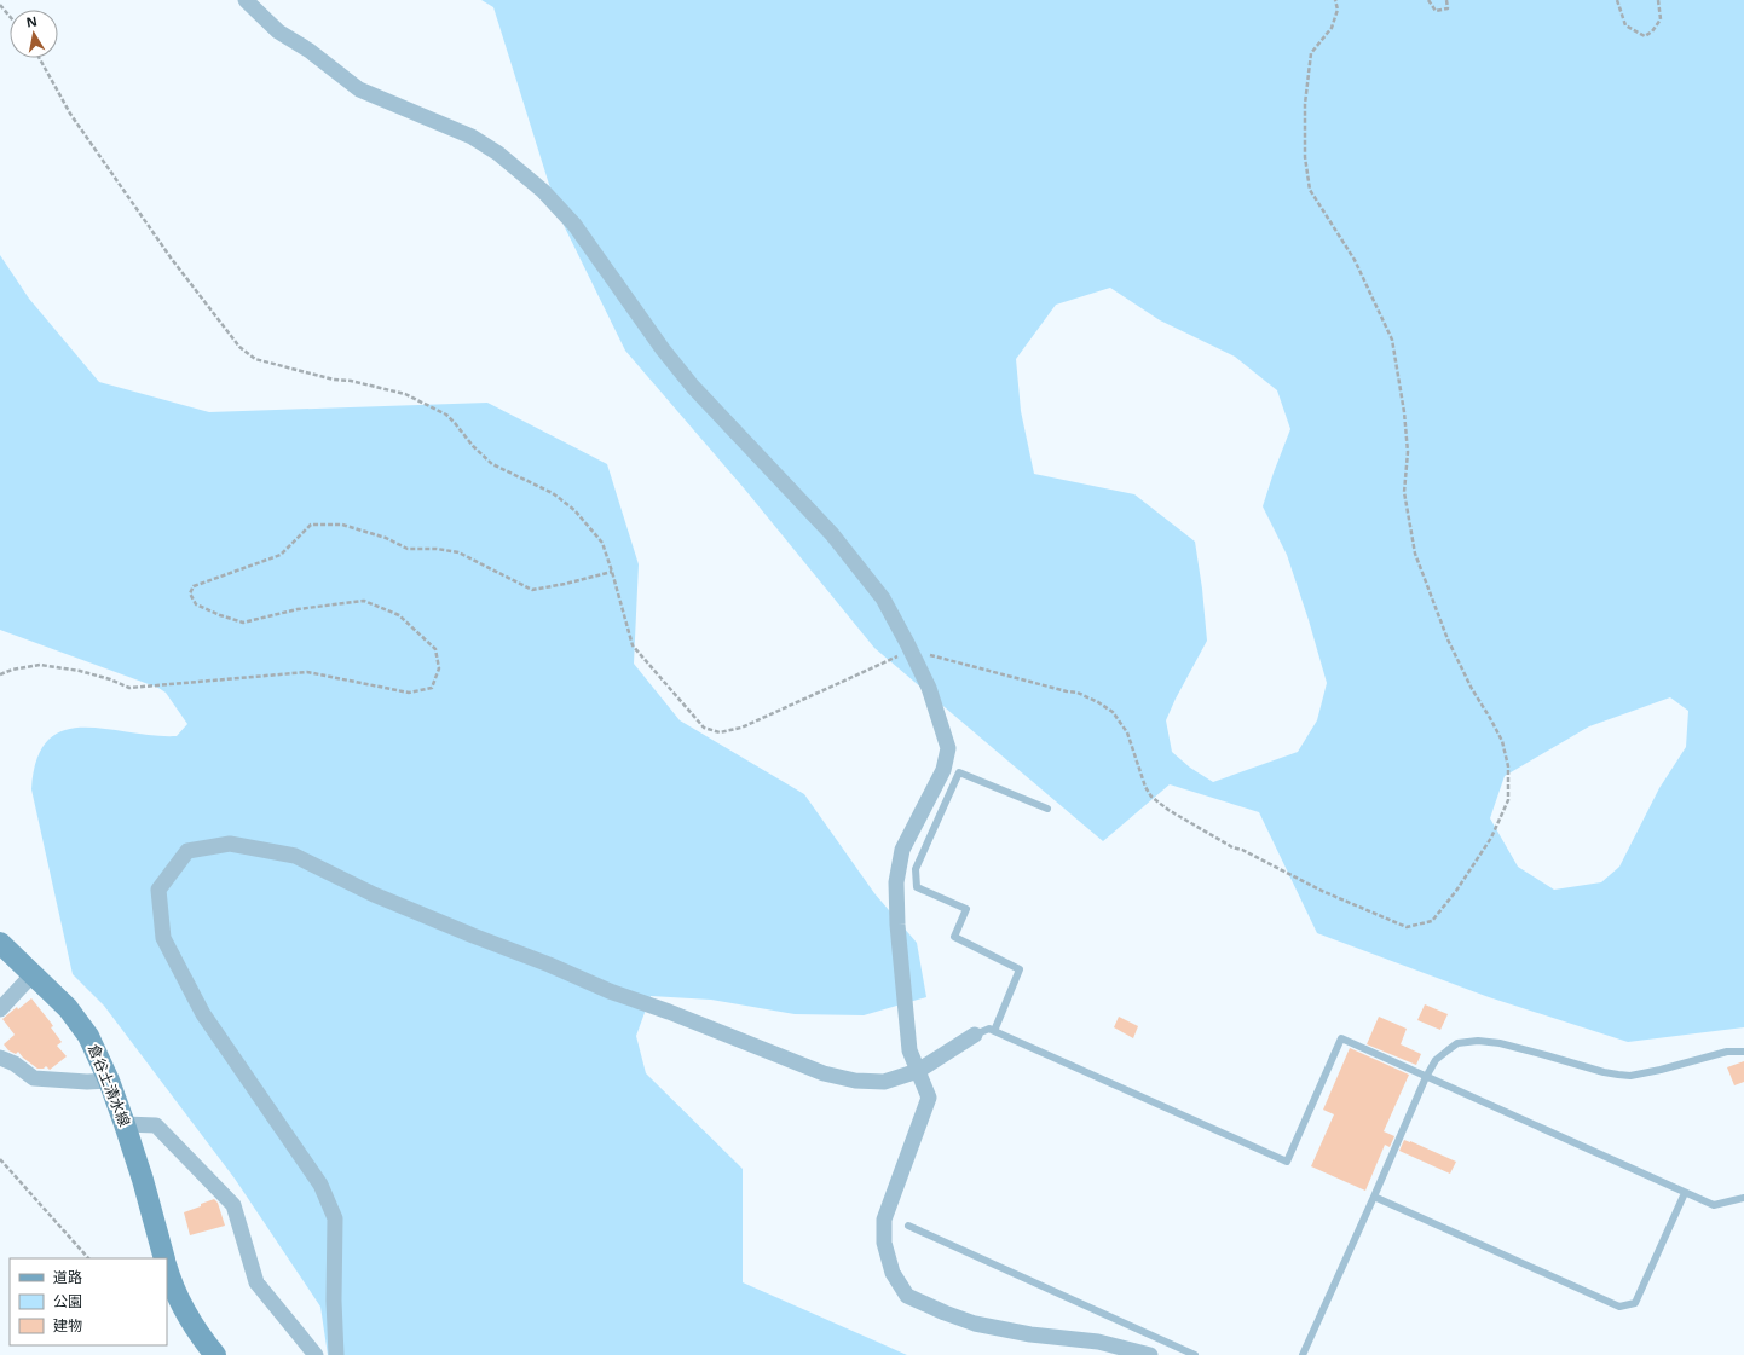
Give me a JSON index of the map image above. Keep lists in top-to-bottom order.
{
  "streets": {
    "main road": ["倉谷土清水線"]
  },
  "legend": ["道路", "公園", "建物"],
  "north": "top"
}
